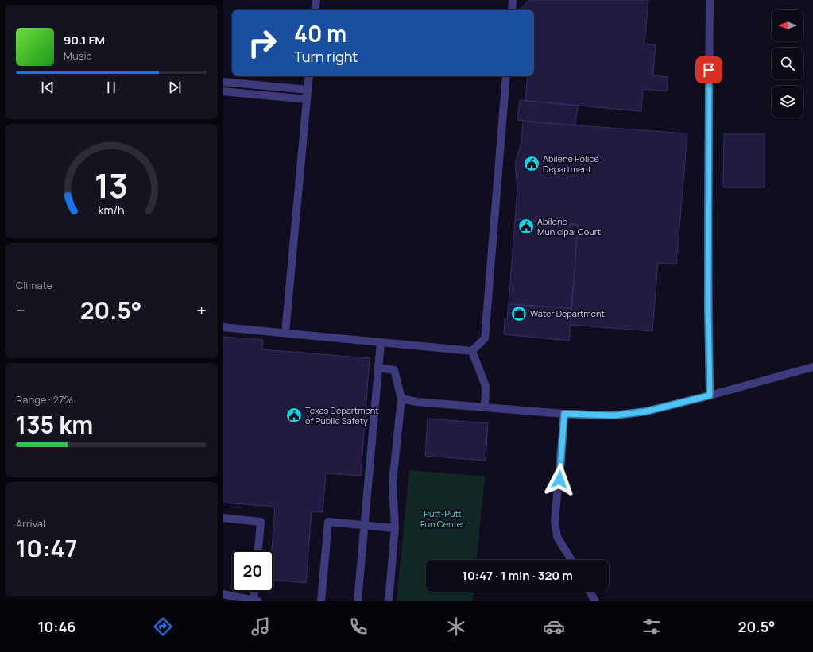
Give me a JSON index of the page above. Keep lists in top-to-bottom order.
{
  "parks": ["Putt-Putt Fun Center"],
  "places": {
    "public building": ["Abilene Police Department", "Abilene Municipal Court", "Texas Department of Public Safety"],
    "office": ["Water Department"]
  },
  "north": "left",
  "page": {
    "turn": ["40 m", "Turn right"],
    "song": ["90.1 FM", "Music"],
    "tile": [
      "Climate",
      ["Range · 27%", "135 km"],
      ["Arrival", "10:47"]
    ],
    "heat": ["−", "20.5°", "+"],
    "limit": "20",
    "trip": "10:47 · 1 min · 320 m",
    "tabs": ["10:46", "20.5°"],
    "gauge": ["13", "km/h"]
  }
}
